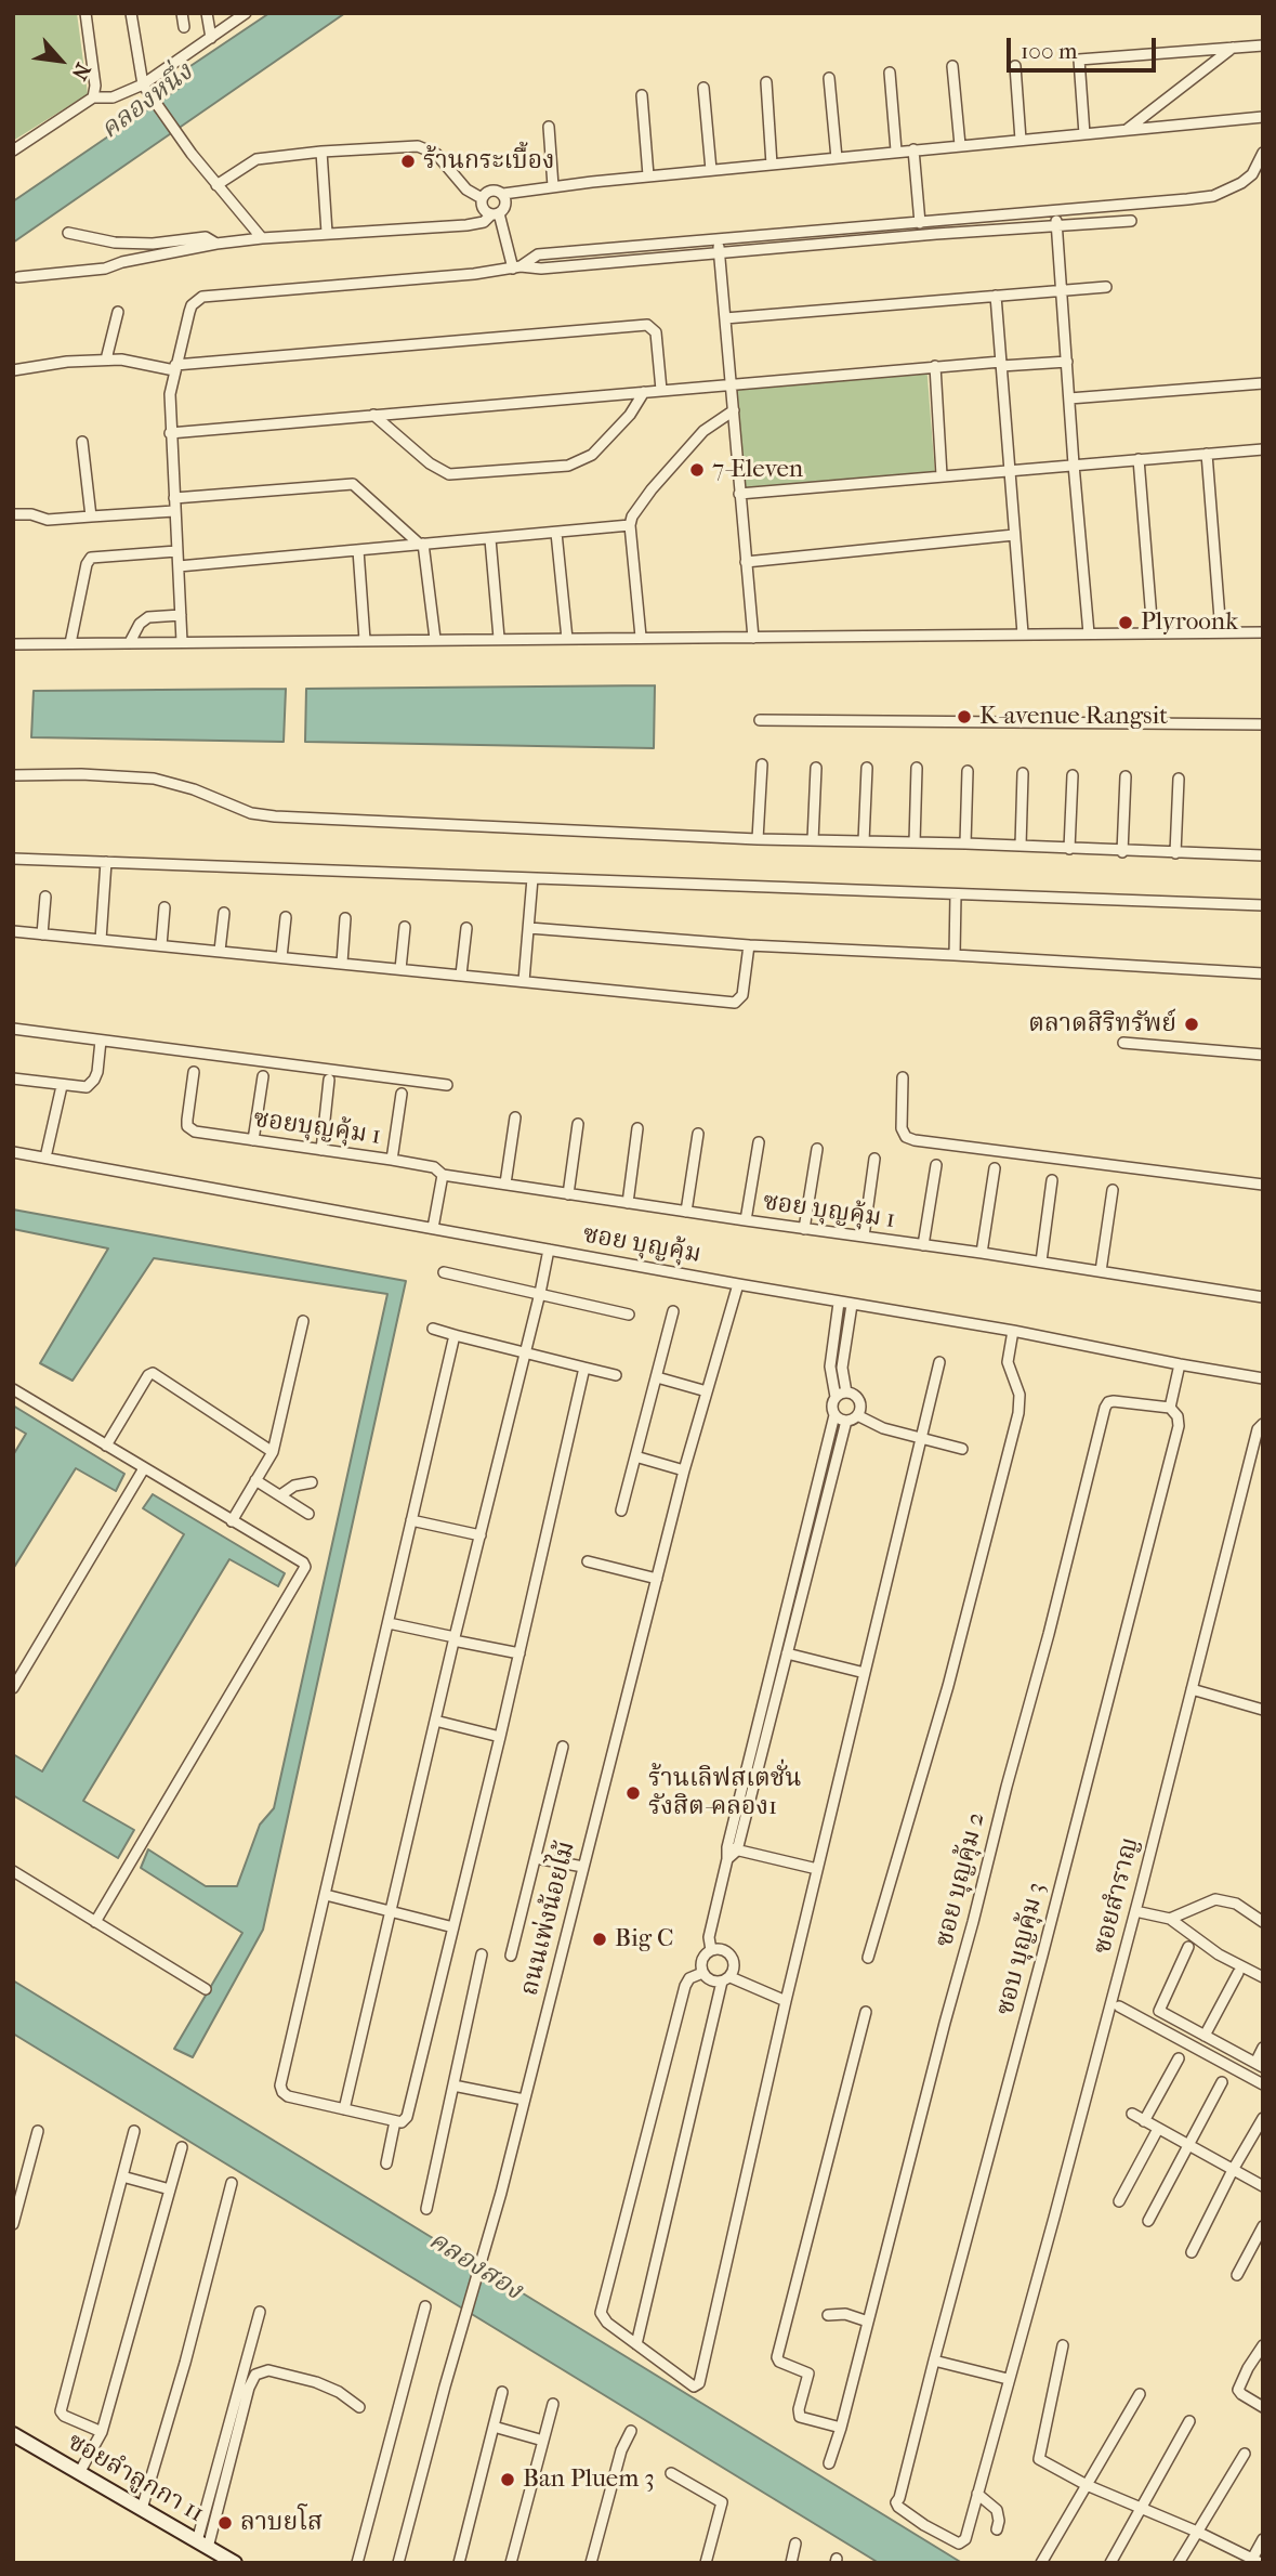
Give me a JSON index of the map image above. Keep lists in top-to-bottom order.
{
  "streets": {
    "street": [
      "ซอยบุญคุ้ม 1",
      "ซอย บุญคุ้ม 1",
      "ซอย บุญคุ้ม",
      "ซอย บุญคุ้ม 2",
      "ซอยสำราญ",
      "ถนนเพ่งน้อยไม้",
      "ซอบ บุญคุ้ม 3",
      "ซอยลำลูกกา 11"
    ]
  },
  "crossings": [
    ["ซอยบุญคุ้ม 1", "ซอย บุญคุ้ม 1"],
    ["ซอย บุญคุ้ม", "ถนนเพ่งน้อยไม้"],
    ["ซอย บุญคุ้ม 2", "ซอบ บุญคุ้ม 3"],
    ["ซอยสำราญ", "ซอบ บุญคุ้ม 3"]
  ],
  "water": ["คลองหนึ่ง", "คลองสอง"],
  "places": [
    "ร้านกระเบื้อง",
    "7-Eleven",
    "Plyroonk",
    "K-avenue Rangsit",
    "ตลาดสิริทรัพย์",
    "ร้านเลิฟสเตชั่น รังสิต-คลอง1",
    "Big C",
    "Ban Pluem 3",
    "ลาบยโส"
  ],
  "scale_bar": "100 m",
  "north": "bottom right"
}
